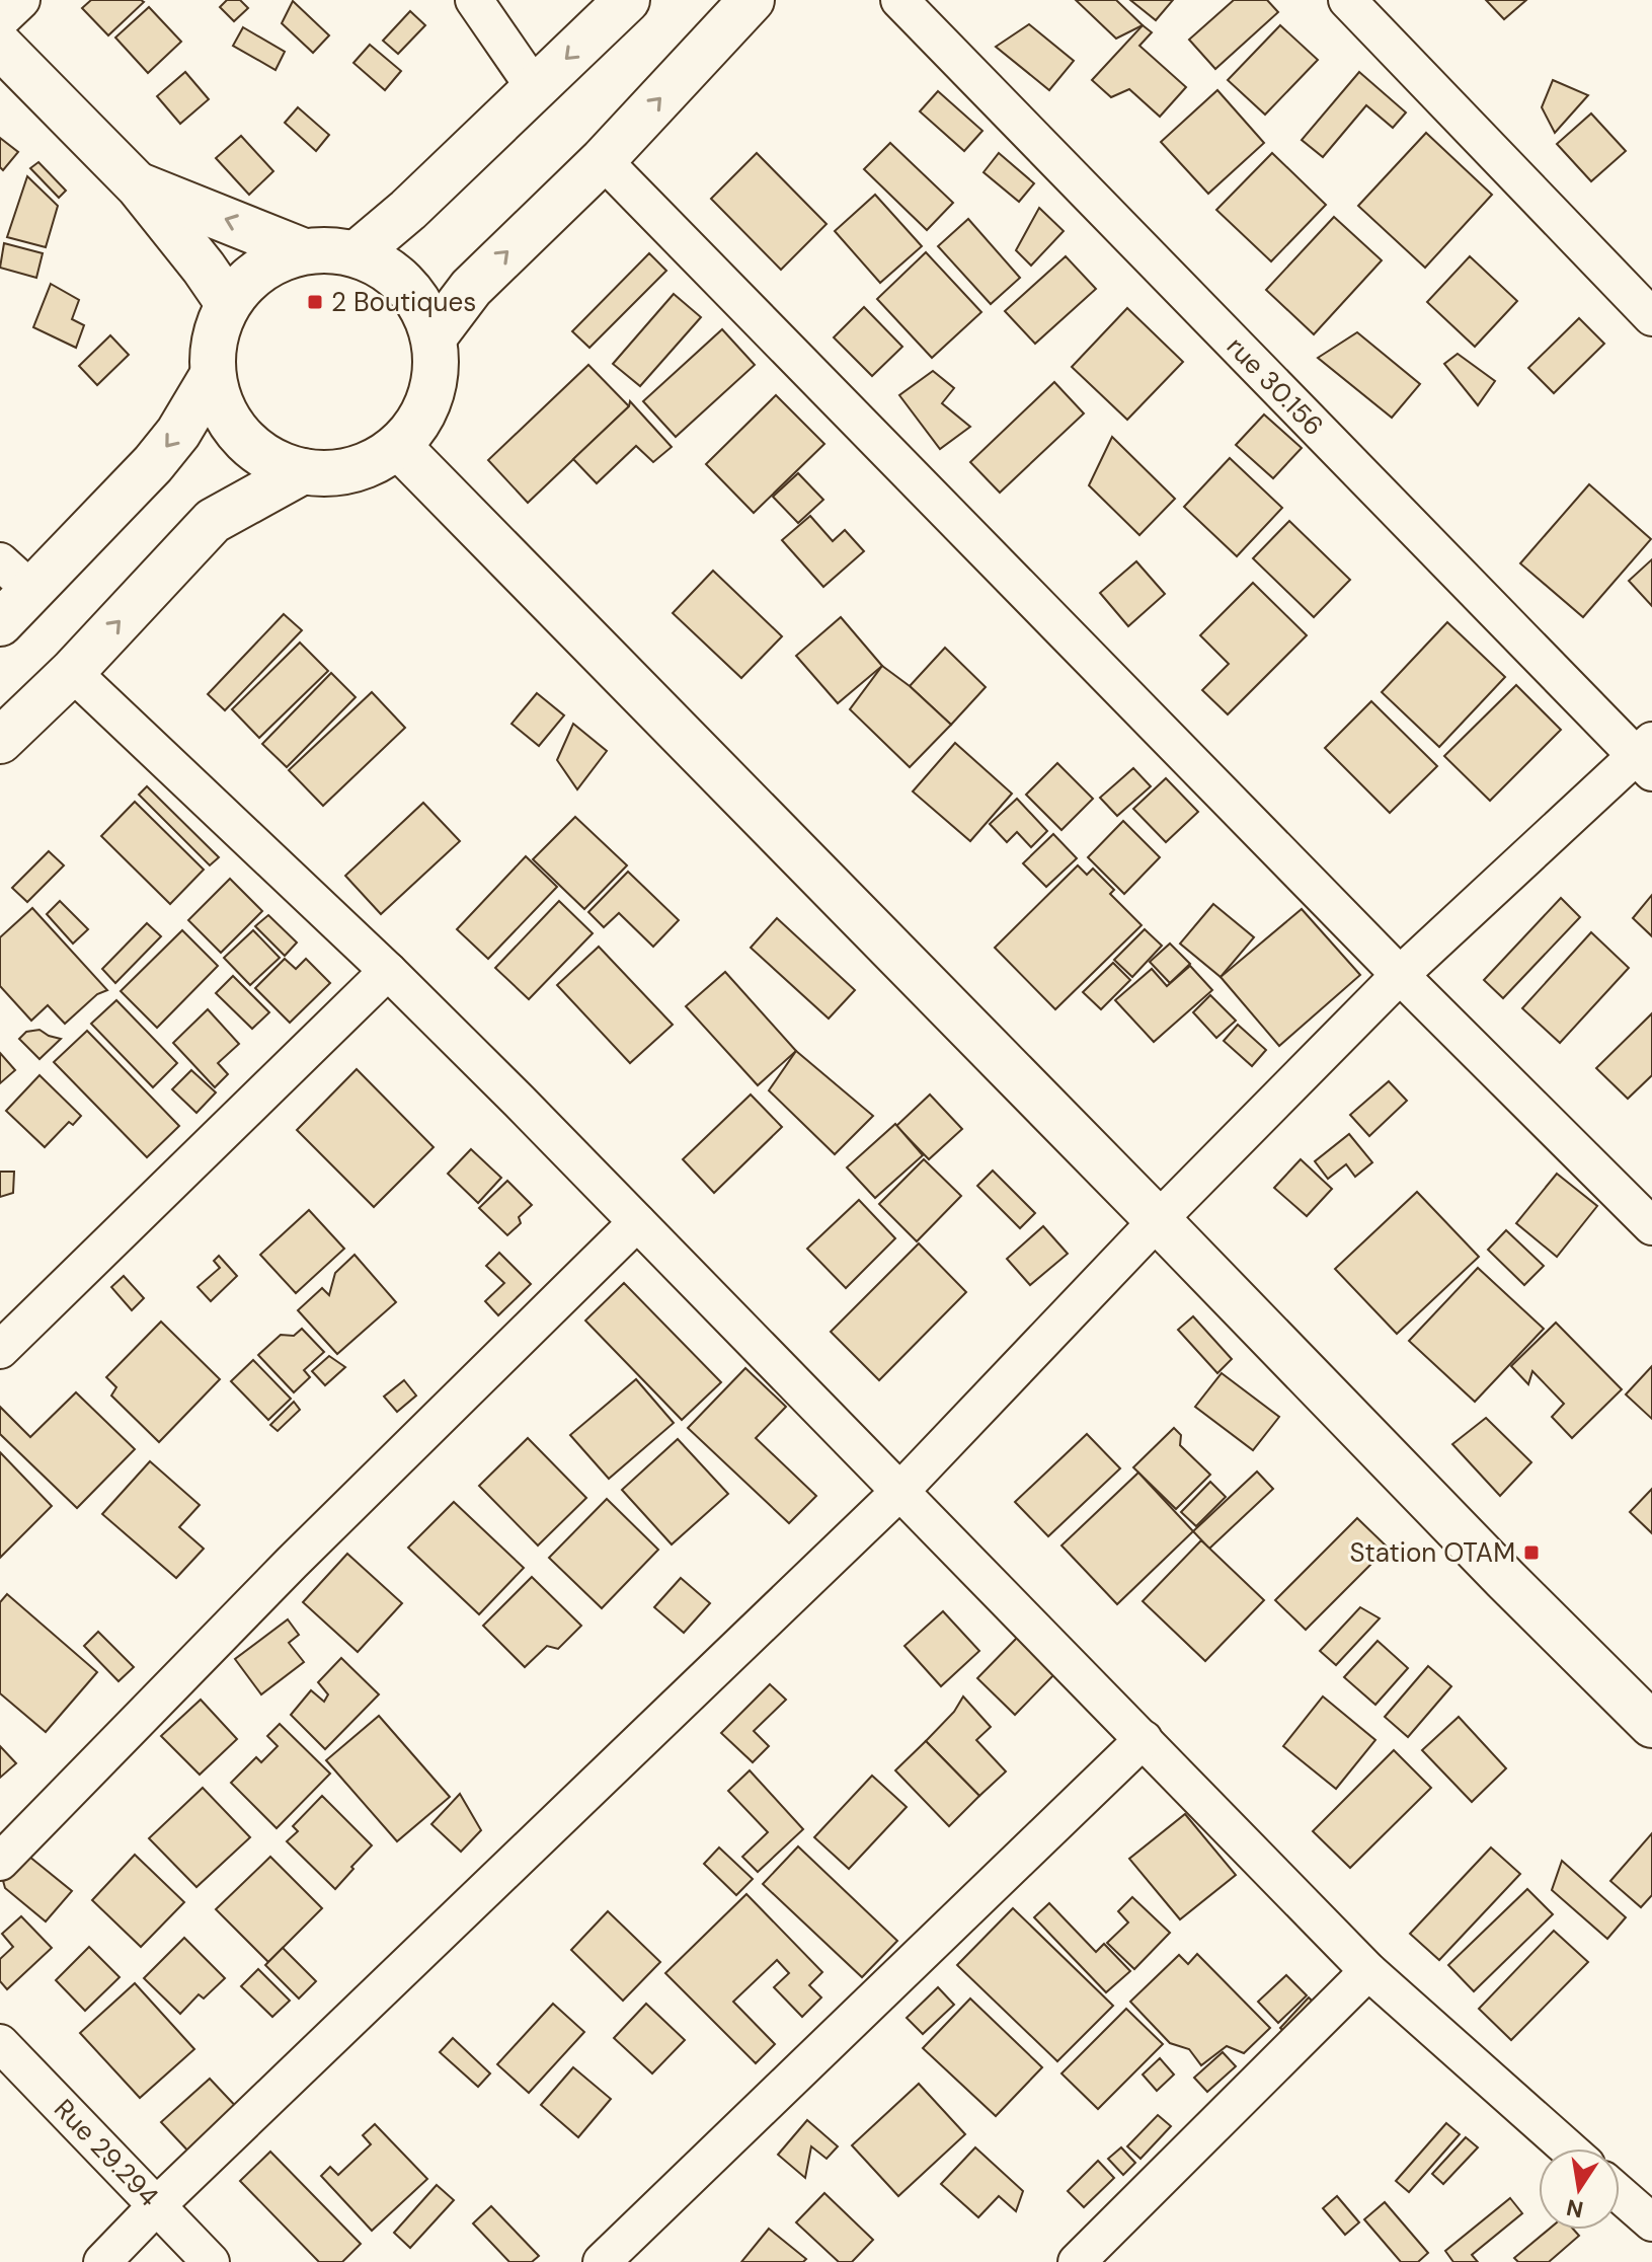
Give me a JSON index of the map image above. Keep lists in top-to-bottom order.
{
  "streets": {
    "street": ["rue 30.156", "Rue 29.294"]
  },
  "places": {
    "transit": ["2 Boutiques", "Station OTAM"]
  },
  "north": "bottom"
}
